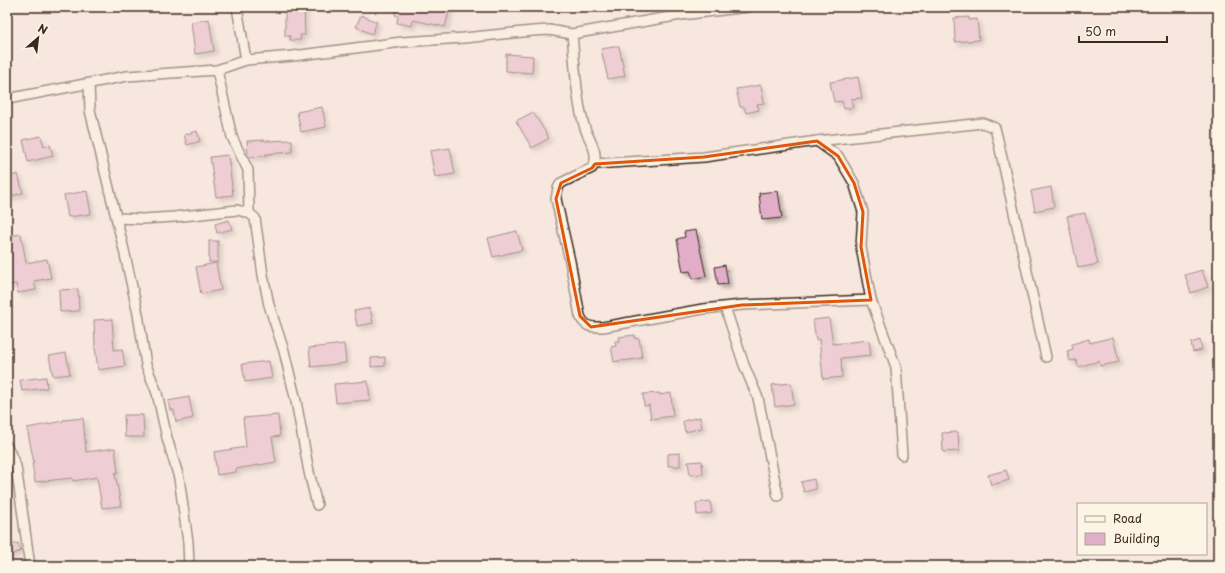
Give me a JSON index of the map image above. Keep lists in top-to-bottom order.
{
  "legend": ["Road", "Building"],
  "scale_bar": "50 m",
  "north": "top right"
}
